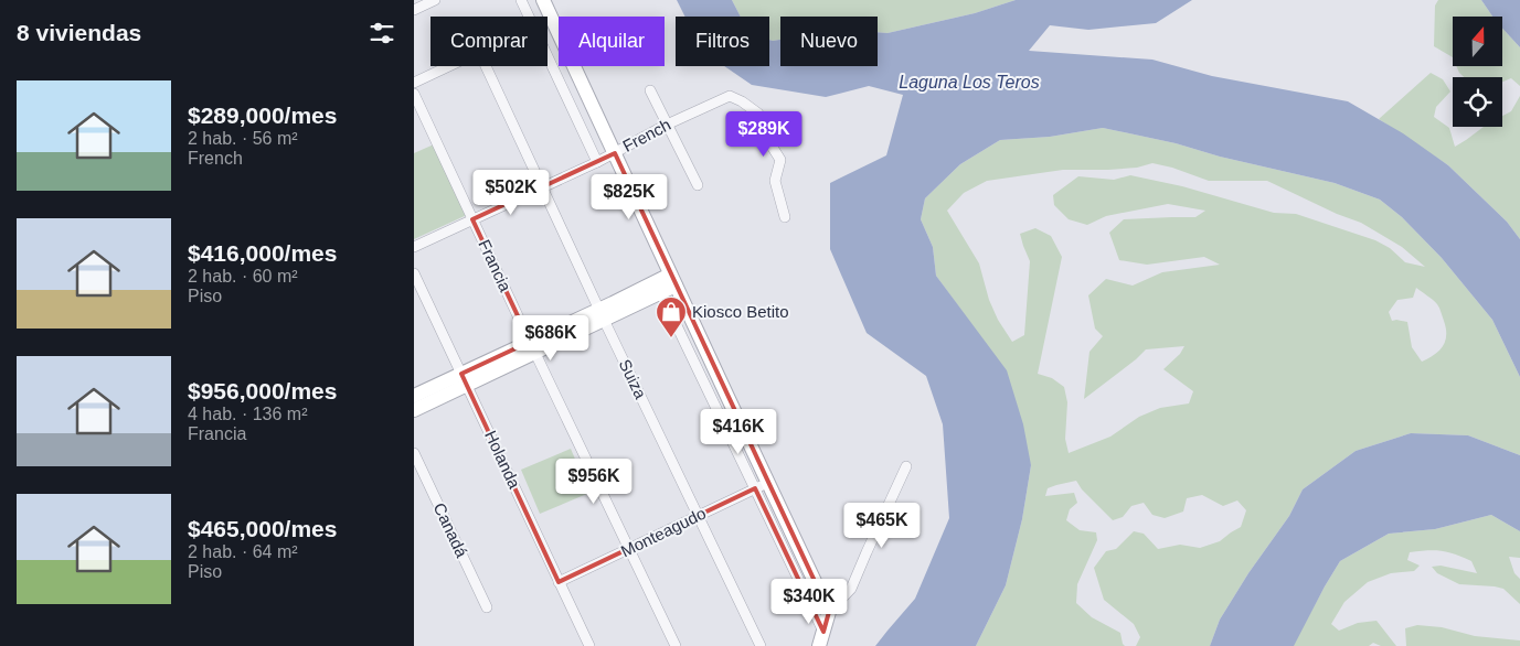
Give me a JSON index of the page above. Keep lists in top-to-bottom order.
{
  "streets": {
    "street": [
      "French",
      "Francia",
      "Suiza",
      "Holanda",
      "Canadá",
      "Monteagudo"
    ]
  },
  "crossings": [
    ["French", "Francia"],
    ["French", "Suiza"],
    ["Francia", "Monteagudo"],
    ["Suiza", "Monteagudo"],
    ["Holanda", "Monteagudo"]
  ],
  "water": ["Laguna Los Teros"],
  "places": {
    "shop": ["Kiosco Betito"]
  },
  "north": "top",
  "page": {
    "heading": "8 viviendas",
    "chip": [
      "Comprar",
      "Alquilar",
      "Filtros",
      "Nuevo"
    ],
    "list": [
      {
        "name": "$289,000/mes",
        "note": "2 hab. · 56 m² · French"
      },
      {
        "name": "$416,000/mes",
        "note": "2 hab. · 60 m² · Piso"
      },
      {
        "name": "$956,000/mes",
        "note": "4 hab. · 136 m² · Francia"
      },
      {
        "name": "$465,000/mes",
        "note": "2 hab. · 64 m² · Piso"
      }
    ],
    "price": [
      "$289K",
      "$502K",
      "$825K",
      "$686K",
      "$416K",
      "$956K",
      "$465K",
      "$340K"
    ]
  }
}
